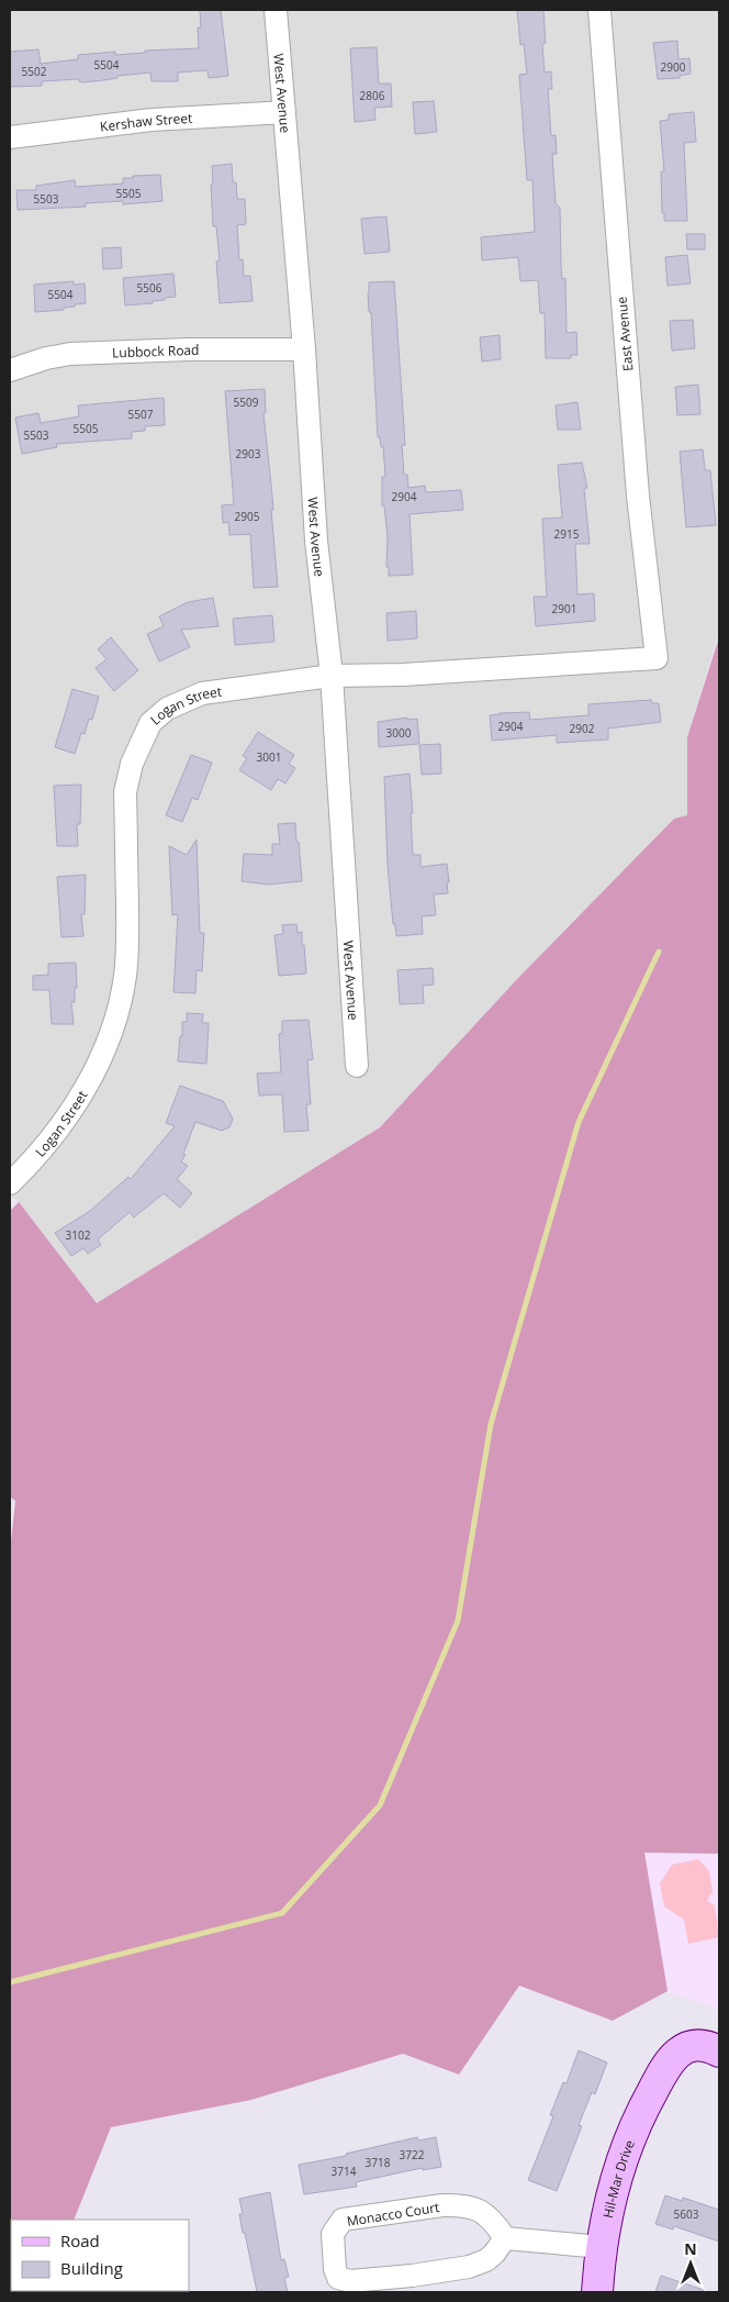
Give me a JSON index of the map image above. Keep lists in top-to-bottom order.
{
  "streets": {
    "street": [
      "West Avenue",
      "Kershaw Street",
      "East Avenue",
      "Lubbock Road",
      "Logan Street",
      "Hil-Mar Drive",
      "Monacco Court"
    ]
  },
  "crossings": [
    ["West Avenue", "Kershaw Street"],
    ["West Avenue", "Lubbock Road"],
    ["West Avenue", "Logan Street"],
    ["East Avenue", "Logan Street"]
  ],
  "house_numbers": [
    "5504",
    "2900",
    "5502",
    "2806",
    "5505",
    "5503",
    "5506",
    "5504",
    "5509",
    "5507",
    "5505",
    "5503",
    "2903",
    "2904",
    "2905",
    "2915",
    "2901",
    "2904",
    "2902",
    "3000",
    "3001",
    "3102",
    "3722",
    "3718",
    "3714",
    "5603"
  ],
  "legend": ["Road", "Building"],
  "north": "top"
}
